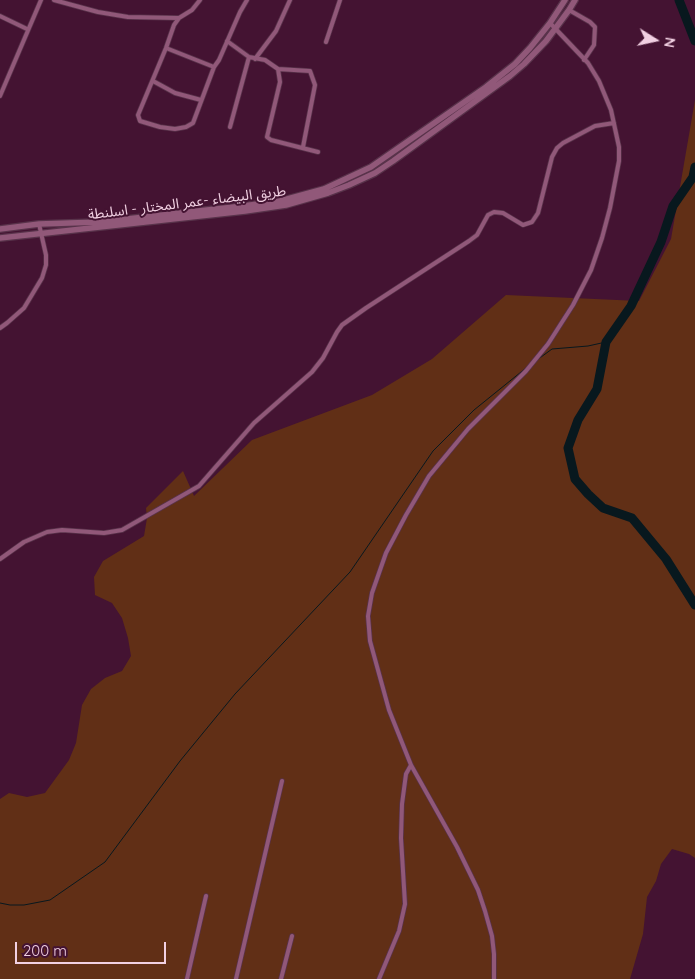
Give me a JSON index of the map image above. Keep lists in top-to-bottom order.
{
  "streets": {
    "main road": ["طريق البيضاء -عمر المختار - اسلنطة"]
  },
  "scale_bar": "200 m",
  "north": "right"
}
